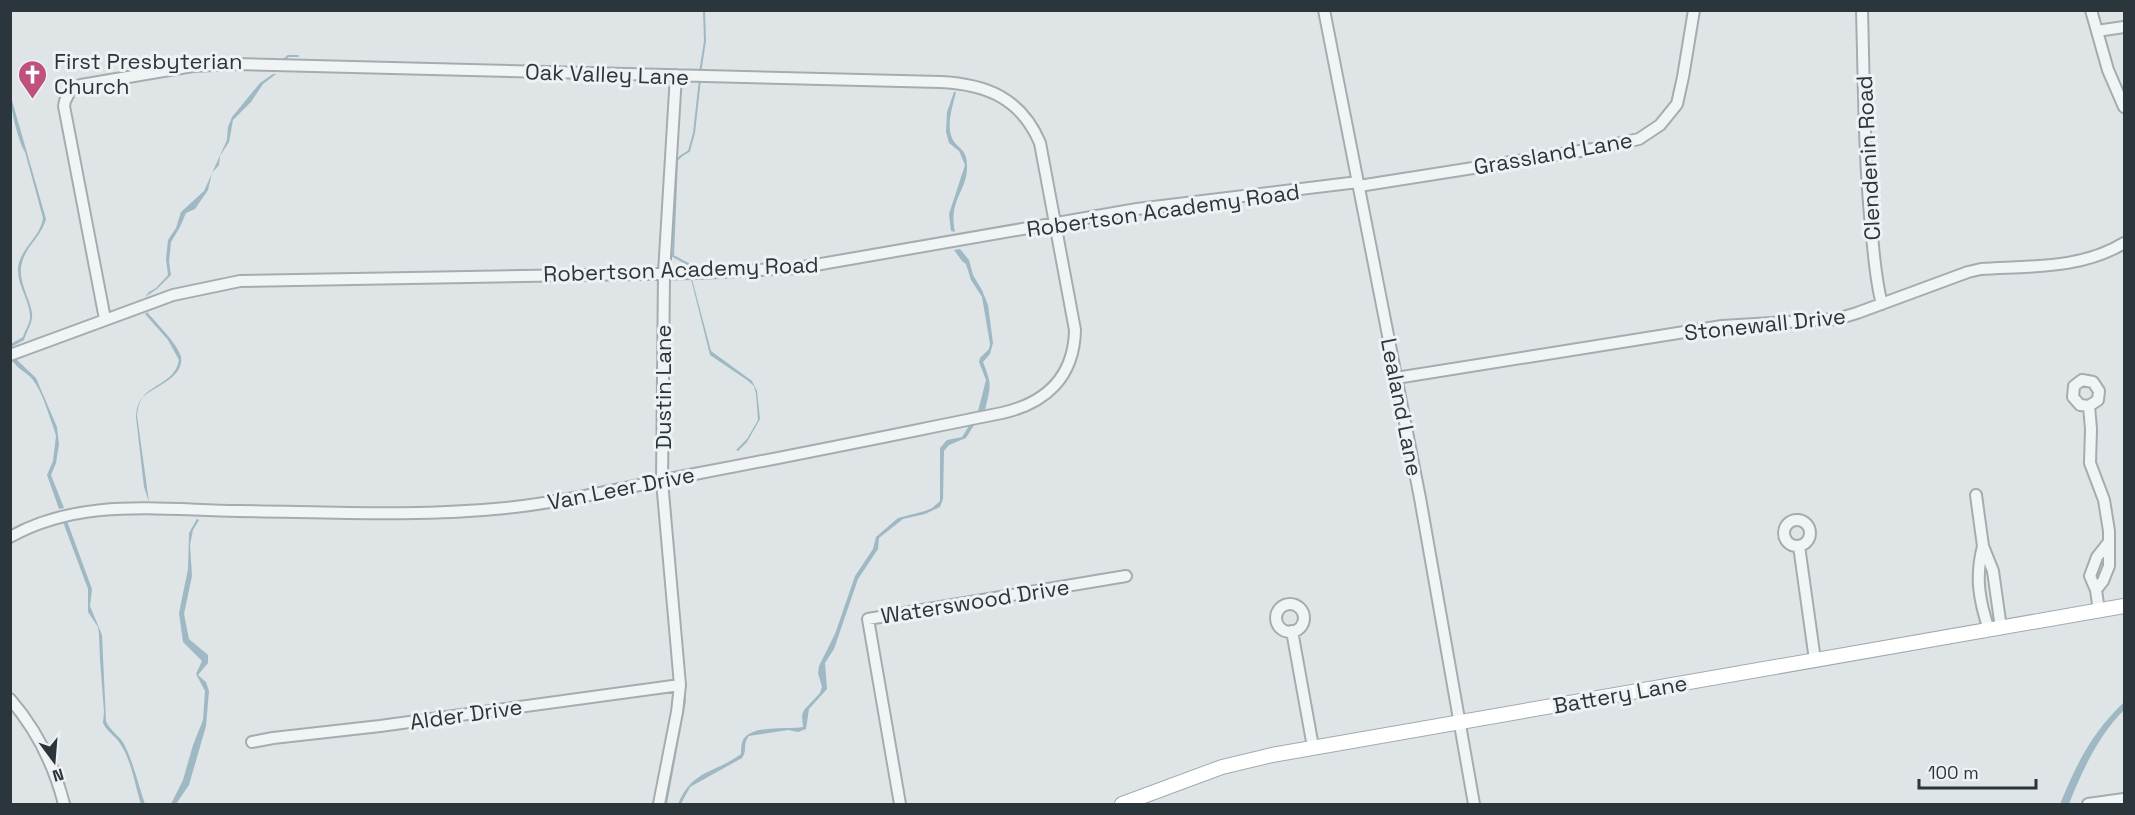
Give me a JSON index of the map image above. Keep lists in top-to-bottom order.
{
  "streets": {
    "main road": ["Battery Lane"],
    "street": [
      "Oak Valley Lane",
      "Grassland Lane",
      "Clendenin Road",
      "Robertson Academy Road",
      "Stonewall Drive",
      "Dustin Lane",
      "Lealand Lane",
      "Van Leer Drive",
      "Waterswood Drive",
      "Alder Drive"
    ]
  },
  "crossings": [
    ["Oak Valley Lane", "Robertson Academy Road"],
    ["Oak Valley Lane", "Dustin Lane"],
    ["Oak Valley Lane", "Van Leer Drive"],
    ["Grassland Lane", "Robertson Academy Road"],
    ["Grassland Lane", "Lealand Lane"],
    ["Clendenin Road", "Stonewall Drive"],
    ["Robertson Academy Road", "Dustin Lane"],
    ["Robertson Academy Road", "Lealand Lane"],
    ["Robertson Academy Road", "Van Leer Drive"],
    ["Stonewall Drive", "Lealand Lane"],
    ["Dustin Lane", "Van Leer Drive"],
    ["Dustin Lane", "Alder Drive"],
    ["Lealand Lane", "Battery Lane"]
  ],
  "places": {
    "church": ["First Presbyterian Church"]
  },
  "scale_bar": "100 m",
  "north": "bottom"
}
